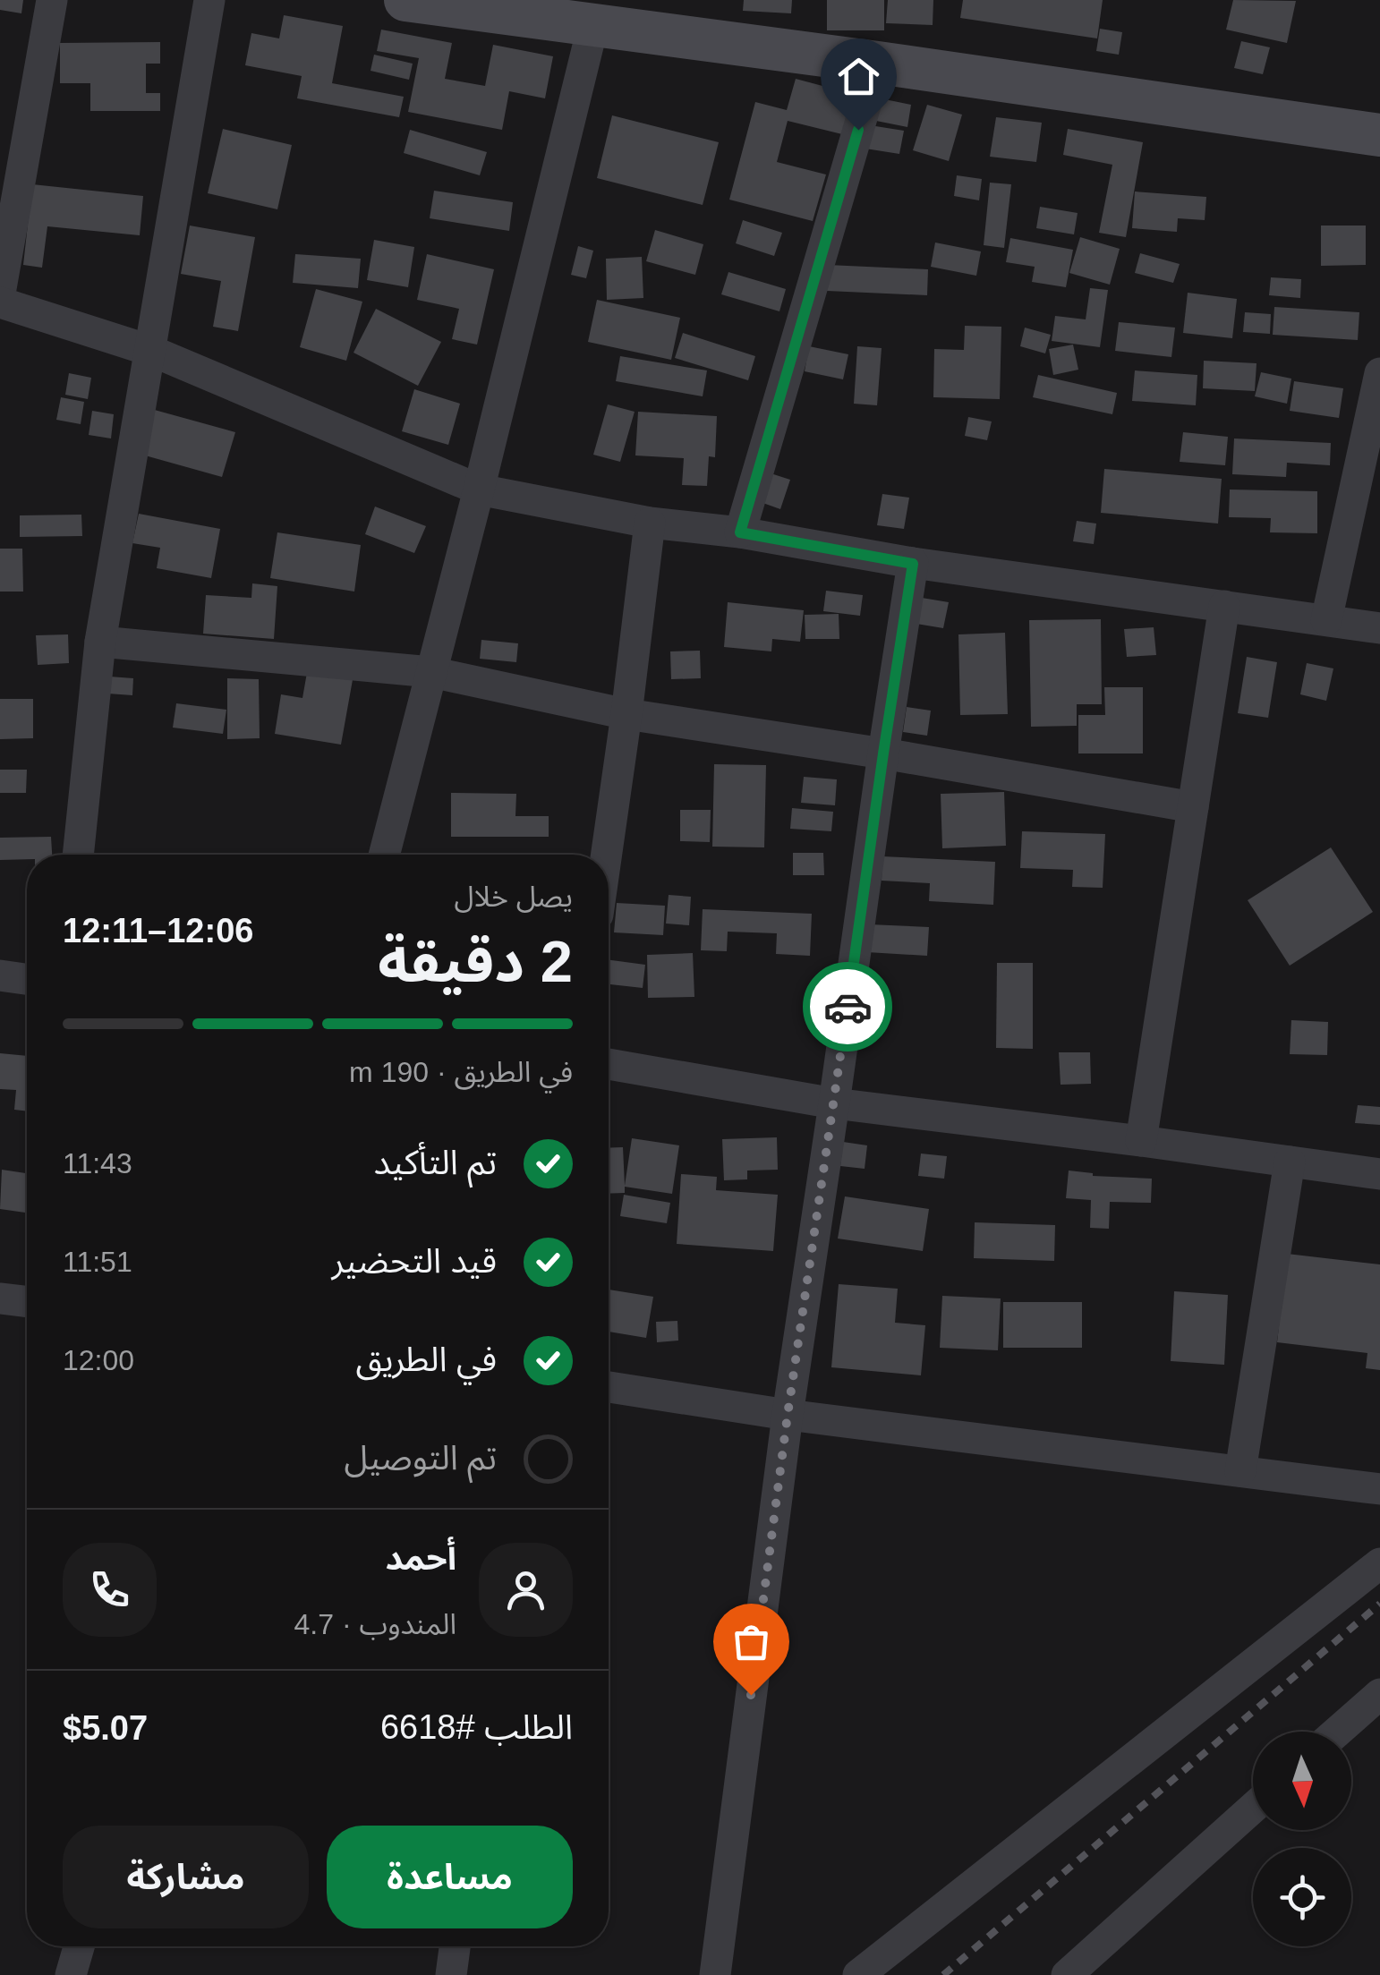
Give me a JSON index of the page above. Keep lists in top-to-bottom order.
{
  "north": "bottom",
  "page": {
    "heading": ["2 دقيقة", "يصل خلال", "12:06–12:11"],
    "panel": [
      "أحمد",
      "المندوب · 4.7",
      "الطلب #6618",
      "$5.07"
    ],
    "bar": "في الطريق · 190 m",
    "list": [
      ["تم التأكيد", "11:43"],
      ["قيد التحضير", "11:51"],
      ["في الطريق", "12:00"],
      "تم التوصيل"
    ],
    "buttons": ["مساعدة", "مشاركة"]
  }
}
